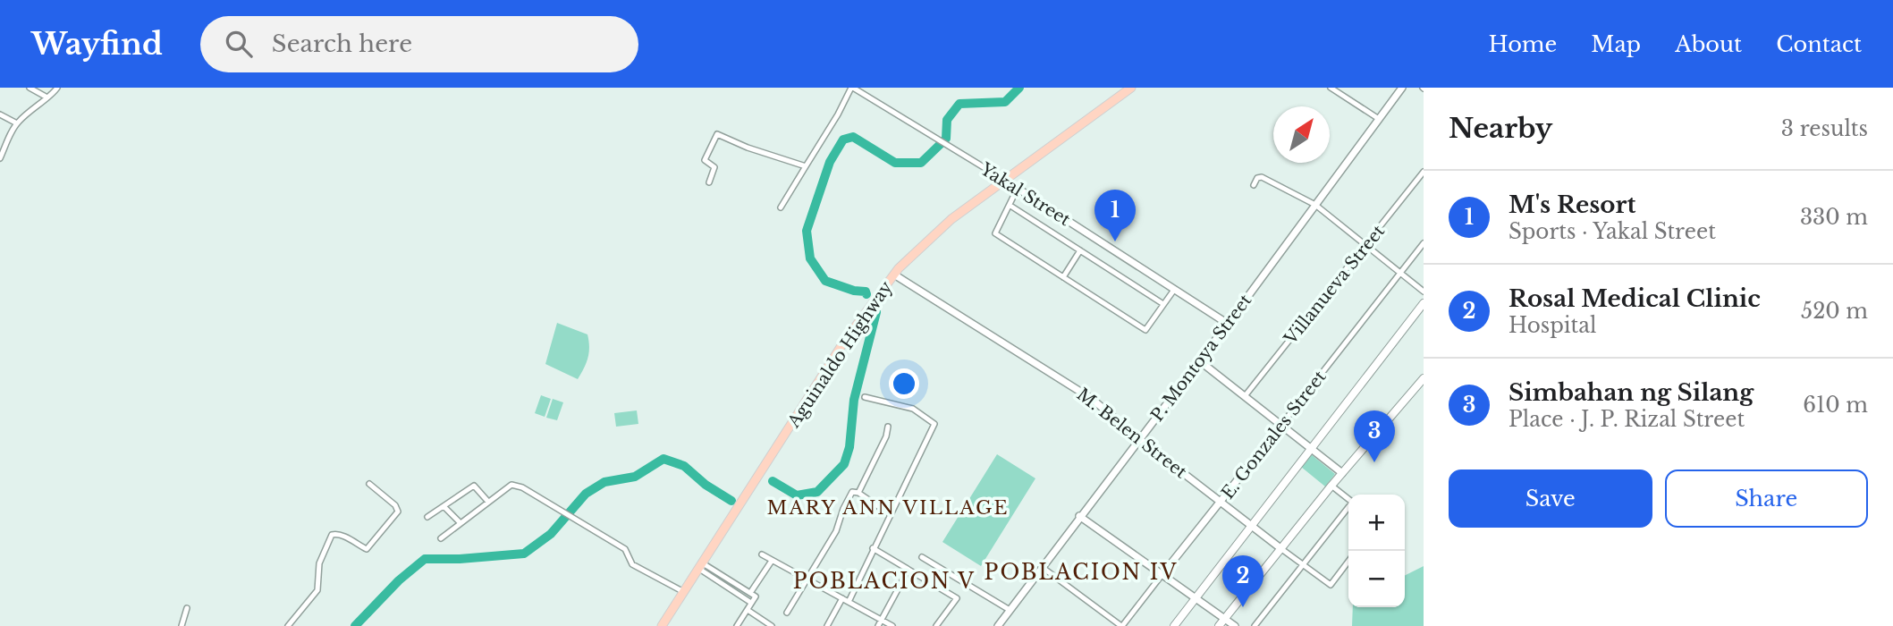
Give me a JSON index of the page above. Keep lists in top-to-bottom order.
{
  "streets": {
    "main road": ["Aguinaldo Highway"],
    "street": [
      "Yakal Street",
      "Villanueva Street",
      "P. Montoya Street",
      "M. Belen Street",
      "E. Gonzales Street"
    ]
  },
  "crossings": [
    ["Yakal Street", "Aguinaldo Highway"],
    ["Yakal Street", "P. Montoya Street"],
    ["Aguinaldo Highway", "M. Belen Street"],
    ["P. Montoya Street", "M. Belen Street"],
    ["M. Belen Street", "E. Gonzales Street"]
  ],
  "districts": ["MARY ANN VILLAGE", "POBLACION IV", "POBLACION V"],
  "north": "top right",
  "page": {
    "header": "Wayfind",
    "search": "Search here",
    "nav": [
      "Home",
      "Map",
      "About",
      "Contact"
    ],
    "heading": ["Nearby", "3 results"],
    "list": [
      {
        "mark": "1",
        "name": "M's Resort",
        "note": "Sports · Yakal Street",
        "value": "330 m"
      },
      {
        "mark": "2",
        "name": "Rosal Medical Clinic",
        "note": "Hospital",
        "value": "520 m"
      },
      {
        "mark": "3",
        "name": "Simbahan ng Silang",
        "note": "Place · J. P. Rizal Street",
        "value": "610 m"
      }
    ],
    "pins": ["1", "3", "2"],
    "buttons": ["Save", "Share"],
    "map_buttons": ["+", "−"]
  }
}
